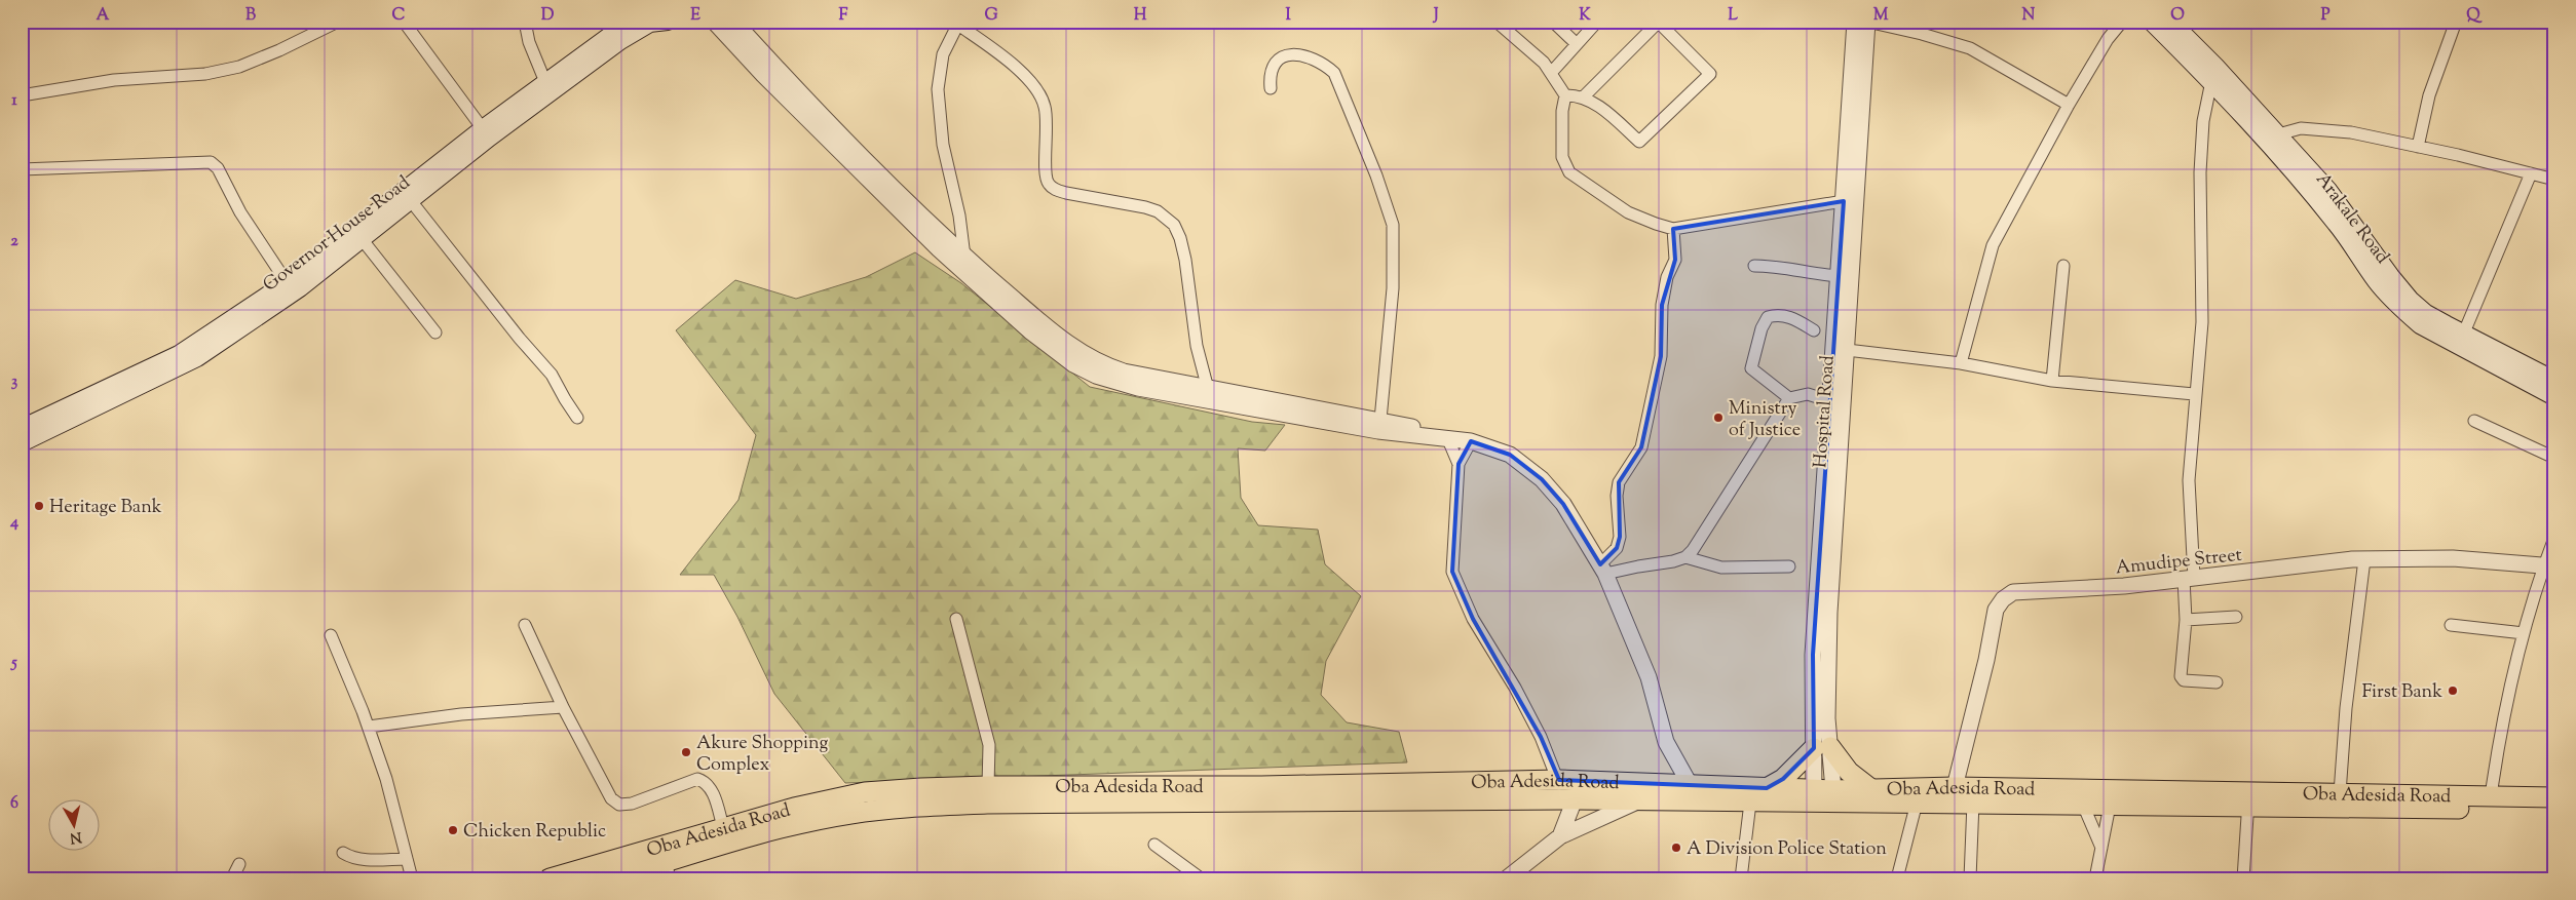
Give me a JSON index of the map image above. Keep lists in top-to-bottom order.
{
  "streets": {
    "main road": ["Arakale Road", "Governor House Road", "Oba Adesida Road"],
    "street": ["Hospital Road", "Amudipe Street"]
  },
  "crossings": [
    ["Hospital Road", "Oba Adesida Road"],
    ["Amudipe Street", "Oba Adesida Road"]
  ],
  "places": [
    "Ministry of Justice",
    "Heritage Bank",
    "First Bank",
    "Akure Shopping Complex",
    "Chicken Republic",
    "A Division Police Station"
  ],
  "north": "bottom",
  "grid": {
    "columns": [
      "A",
      "B",
      "C",
      "D",
      "E",
      "F",
      "G",
      "H",
      "I",
      "J",
      "K",
      "L",
      "M",
      "N",
      "O",
      "P",
      "Q"
    ],
    "rows": [
      "1",
      "2",
      "3",
      "4",
      "5",
      "6"
    ]
  }
}
